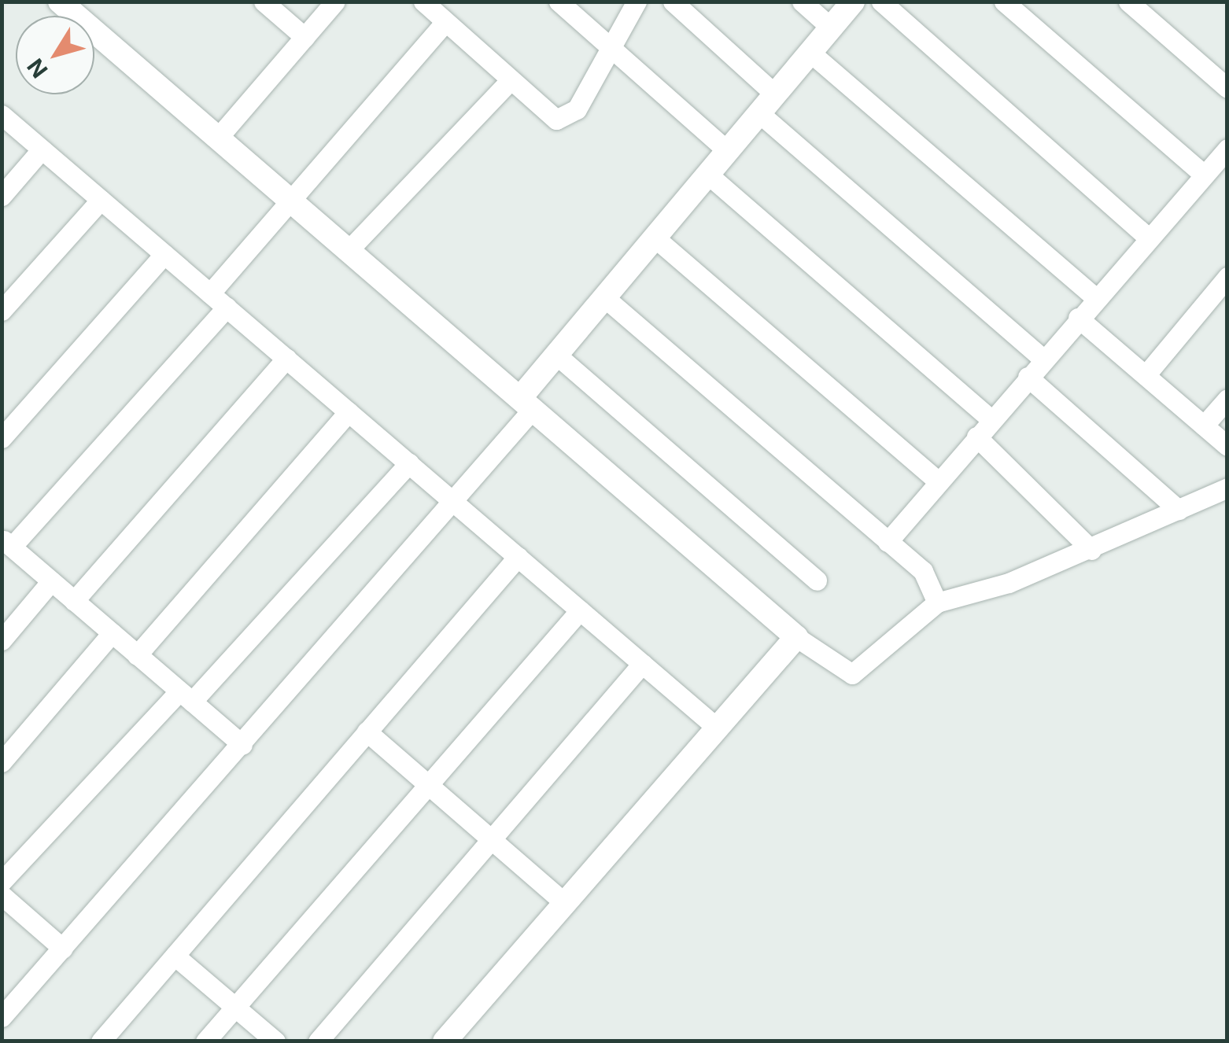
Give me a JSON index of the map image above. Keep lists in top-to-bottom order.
{
  "north": "bottom left"
}
